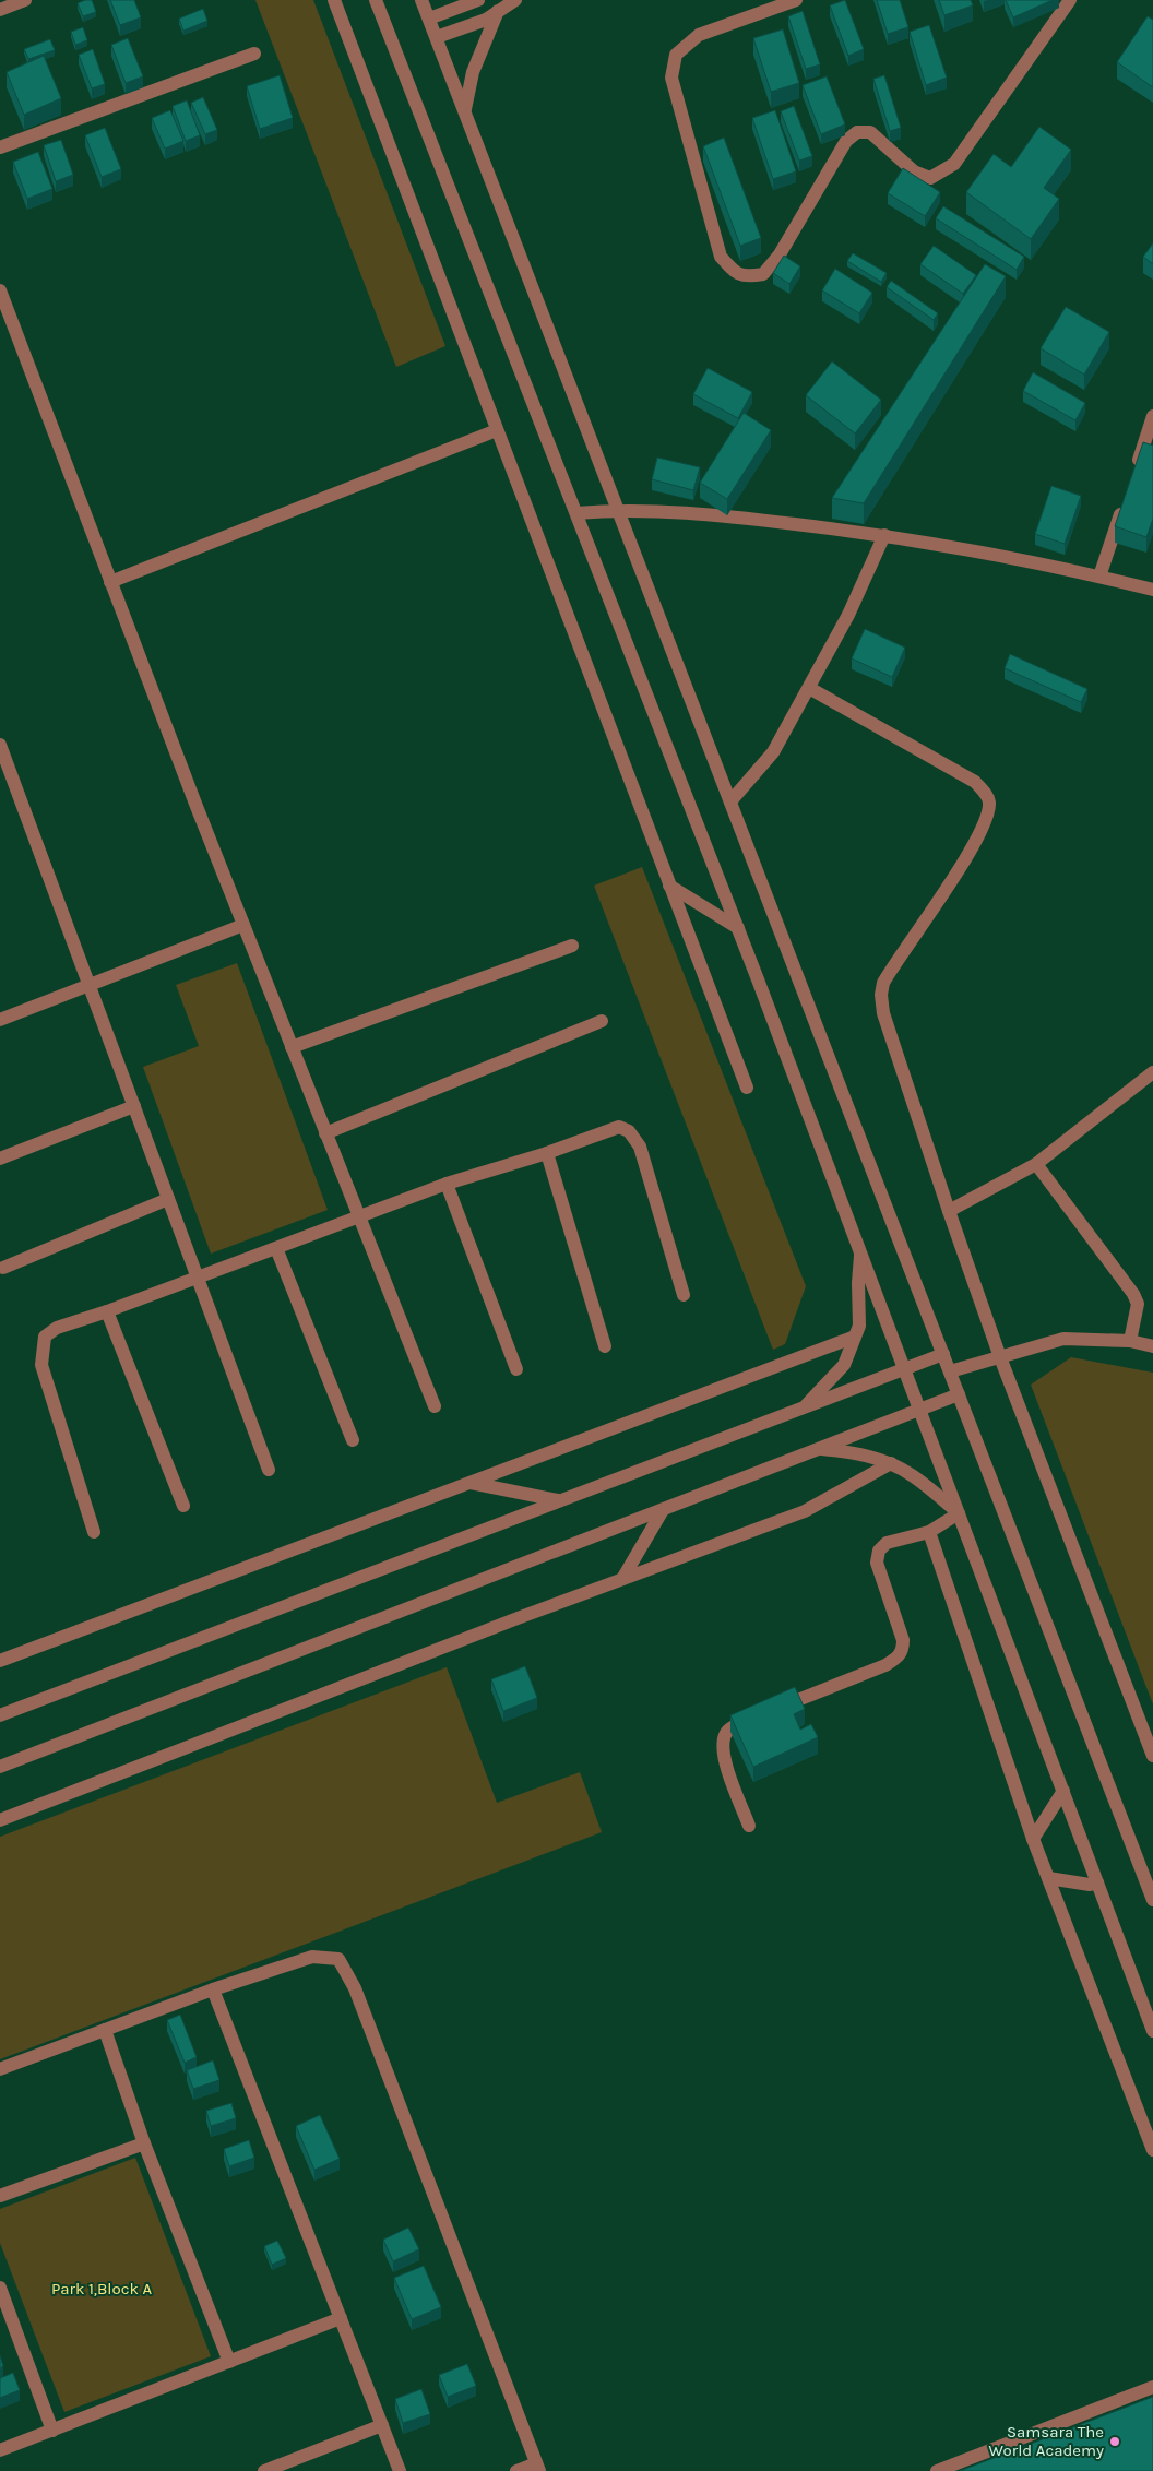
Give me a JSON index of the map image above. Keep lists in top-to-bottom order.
{
  "parks": ["Park 1,Block A"],
  "places": ["Samsara The World Academy"]
}
